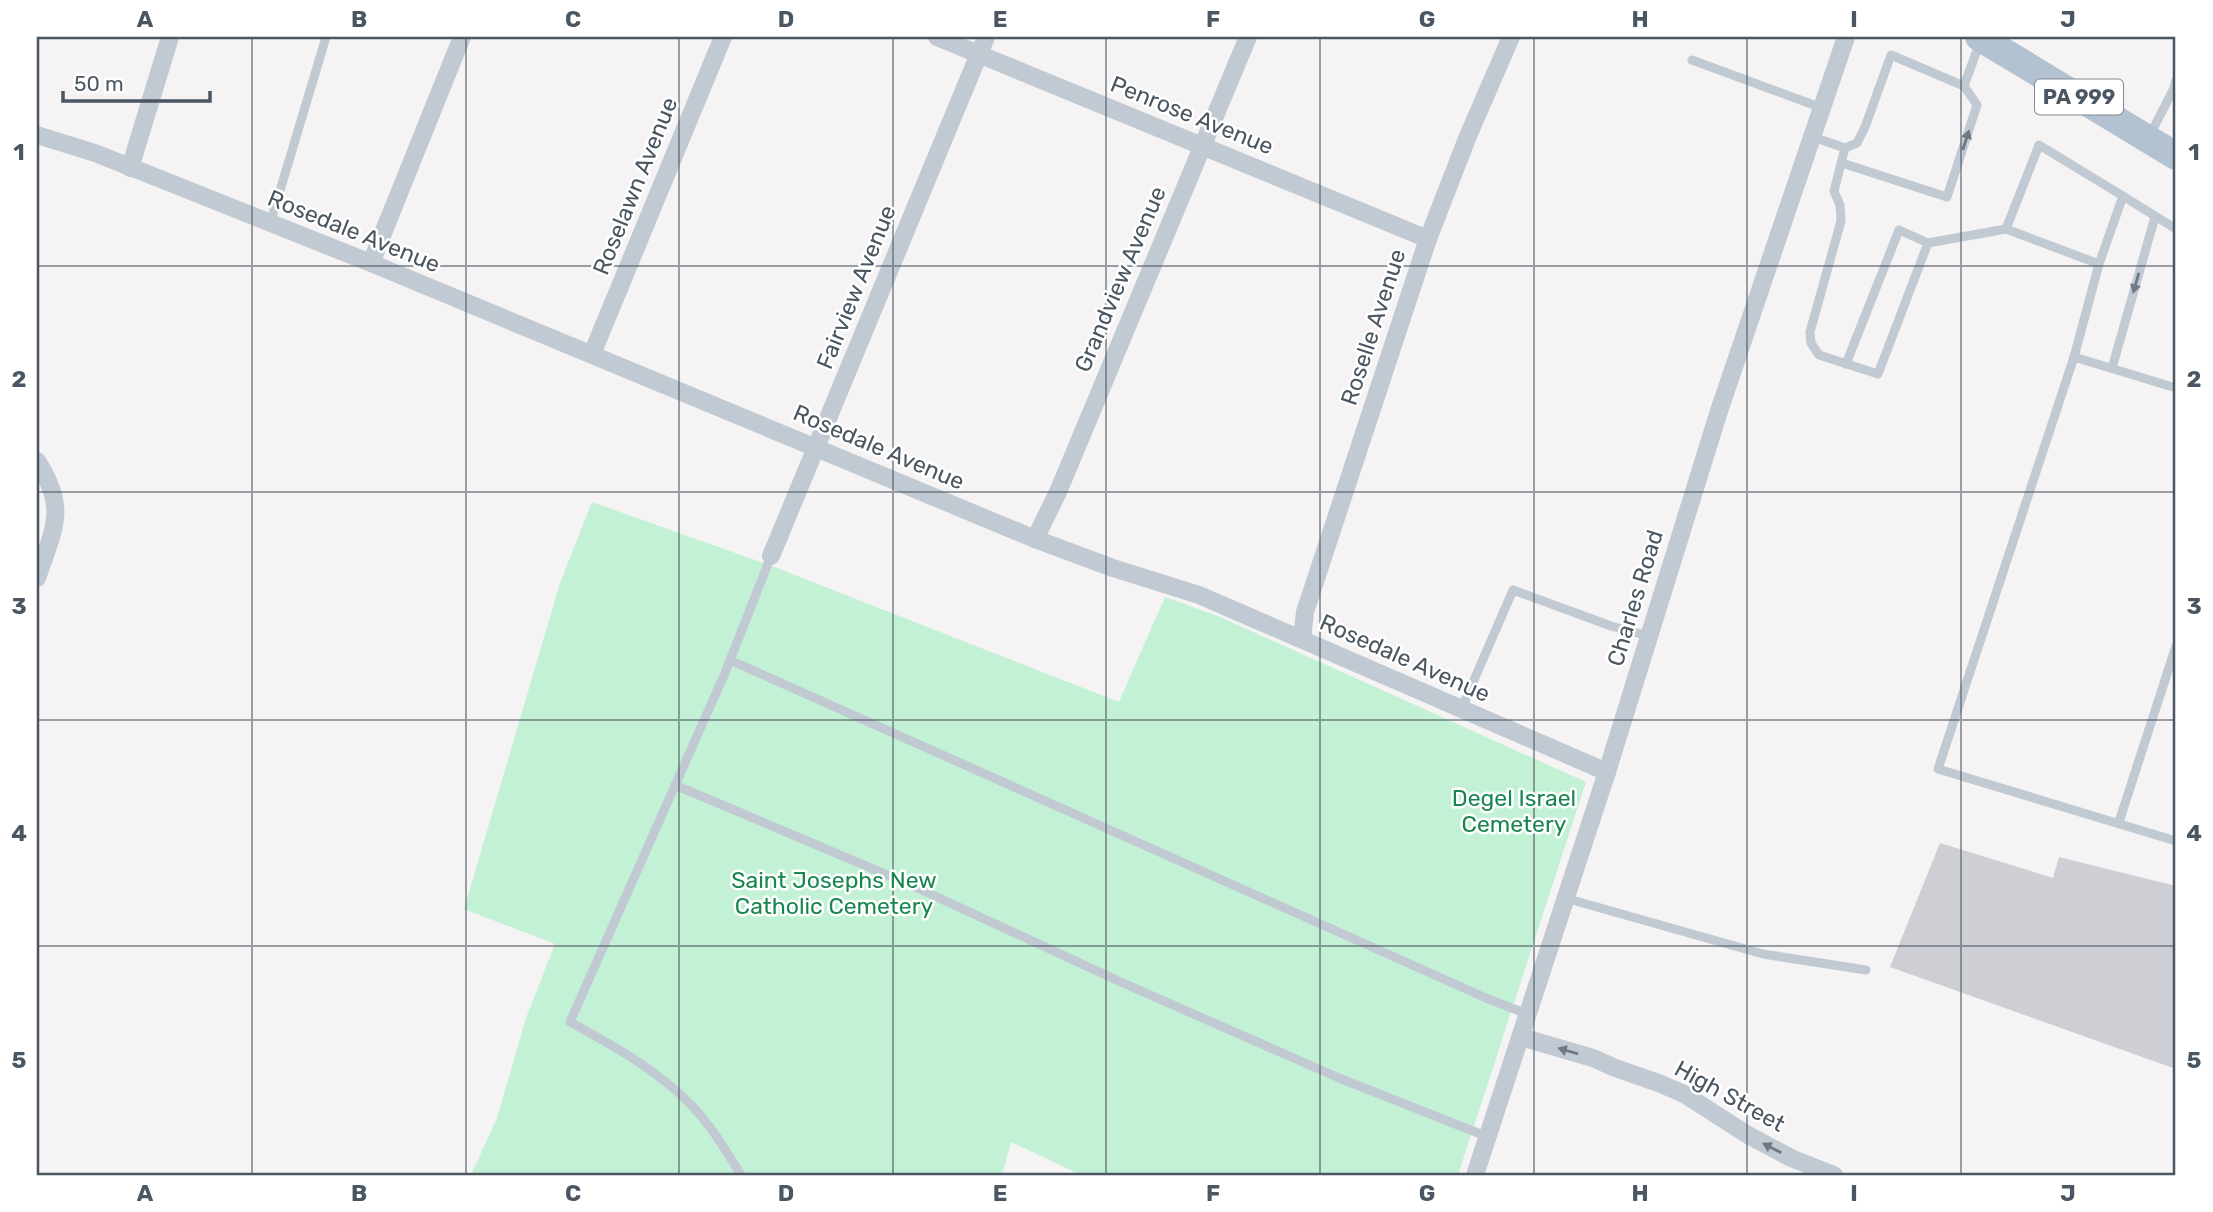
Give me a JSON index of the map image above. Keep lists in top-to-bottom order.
{
  "streets": {
    "main road": ["PA 999"],
    "street": [
      "Penrose Avenue",
      "Roselawn Avenue",
      "Rosedale Avenue",
      "Grandview Avenue",
      "Fairview Avenue",
      "Roselle Avenue",
      "Charles Road",
      "High Street"
    ]
  },
  "crossings": [
    ["Penrose Avenue", "Grandview Avenue"],
    ["Penrose Avenue", "Fairview Avenue"],
    ["Penrose Avenue", "Roselle Avenue"],
    ["Roselawn Avenue", "Rosedale Avenue"],
    ["Rosedale Avenue", "Grandview Avenue"],
    ["Rosedale Avenue", "Fairview Avenue"],
    ["Rosedale Avenue", "Roselle Avenue"],
    ["Rosedale Avenue", "Charles Road"],
    ["Charles Road", "High Street"]
  ],
  "one_way": ["High Street"],
  "parks": ["Degel Israel Cemetery", "Saint Josephs New Catholic Cemetery"],
  "scale_bar": "50 m",
  "grid": {
    "columns": [
      "A",
      "B",
      "C",
      "D",
      "E",
      "F",
      "G",
      "H",
      "I",
      "J"
    ],
    "rows": [
      "1",
      "2",
      "3",
      "4",
      "5"
    ]
  }
}
